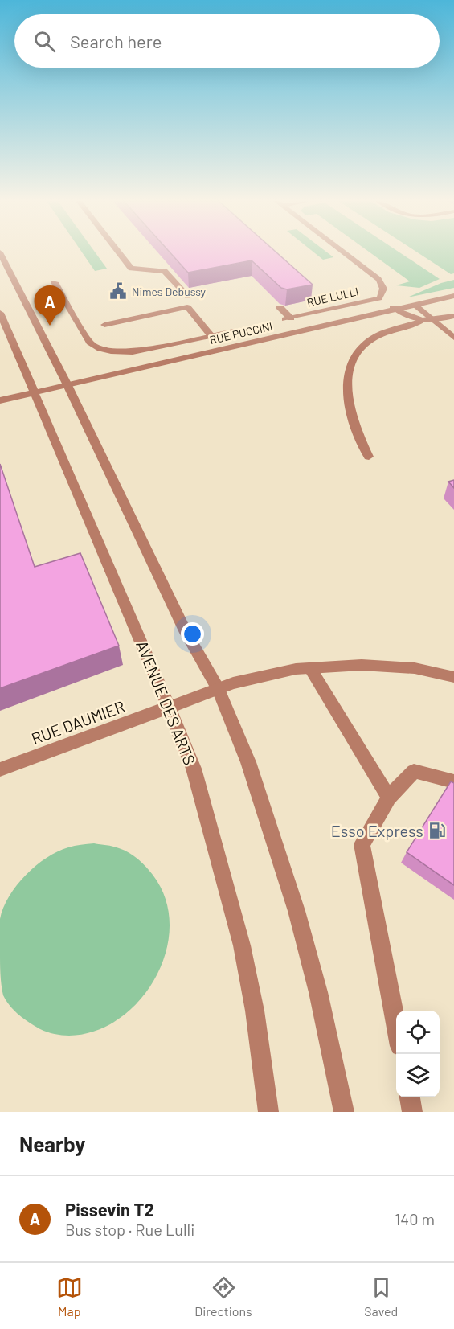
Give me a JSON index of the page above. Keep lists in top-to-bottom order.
{
  "streets": {
    "street": [
      "RUE LULLI",
      "RUE PUCCINI",
      "AVENUE DES ARTS",
      "RUE DAUMIER"
    ]
  },
  "crossings": [
    ["RUE PUCCINI", "AVENUE DES ARTS"],
    ["AVENUE DES ARTS", "RUE DAUMIER"]
  ],
  "places": {
    "public building": ["Nimes Debussy"],
    "fuel station": ["Esso Express"]
  },
  "page": {
    "search": "Search here",
    "pins": "A",
    "heading": "Nearby",
    "list": [
      {
        "mark": "A",
        "name": "Pissevin T2",
        "note": "Bus stop · Rue Lulli",
        "value": "140 m"
      }
    ],
    "nav": ["Map", "Directions", "Saved"]
  }
}
